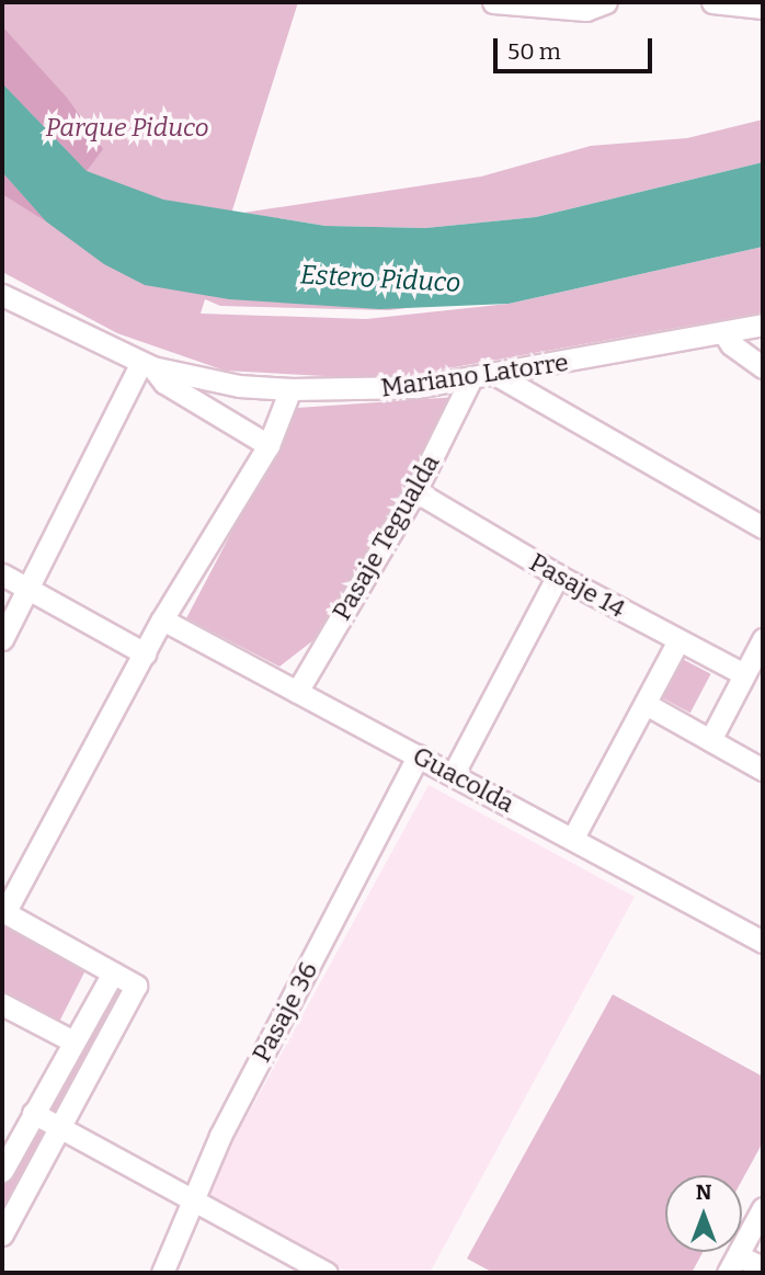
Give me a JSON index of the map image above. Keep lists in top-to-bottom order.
{
  "streets": {
    "street": [
      "Mariano Latorre",
      "Pasaje Tegualda",
      "Pasaje 14",
      "Guacolda",
      "Pasaje 36"
    ]
  },
  "crossings": [
    ["Mariano Latorre", "Pasaje Tegualda"],
    ["Pasaje Tegualda", "Pasaje 14"],
    ["Pasaje Tegualda", "Guacolda"],
    ["Guacolda", "Pasaje 36"]
  ],
  "water": ["Estero Piduco"],
  "parks": ["Parque Piduco"],
  "scale_bar": "50 m",
  "north": "top"
}
